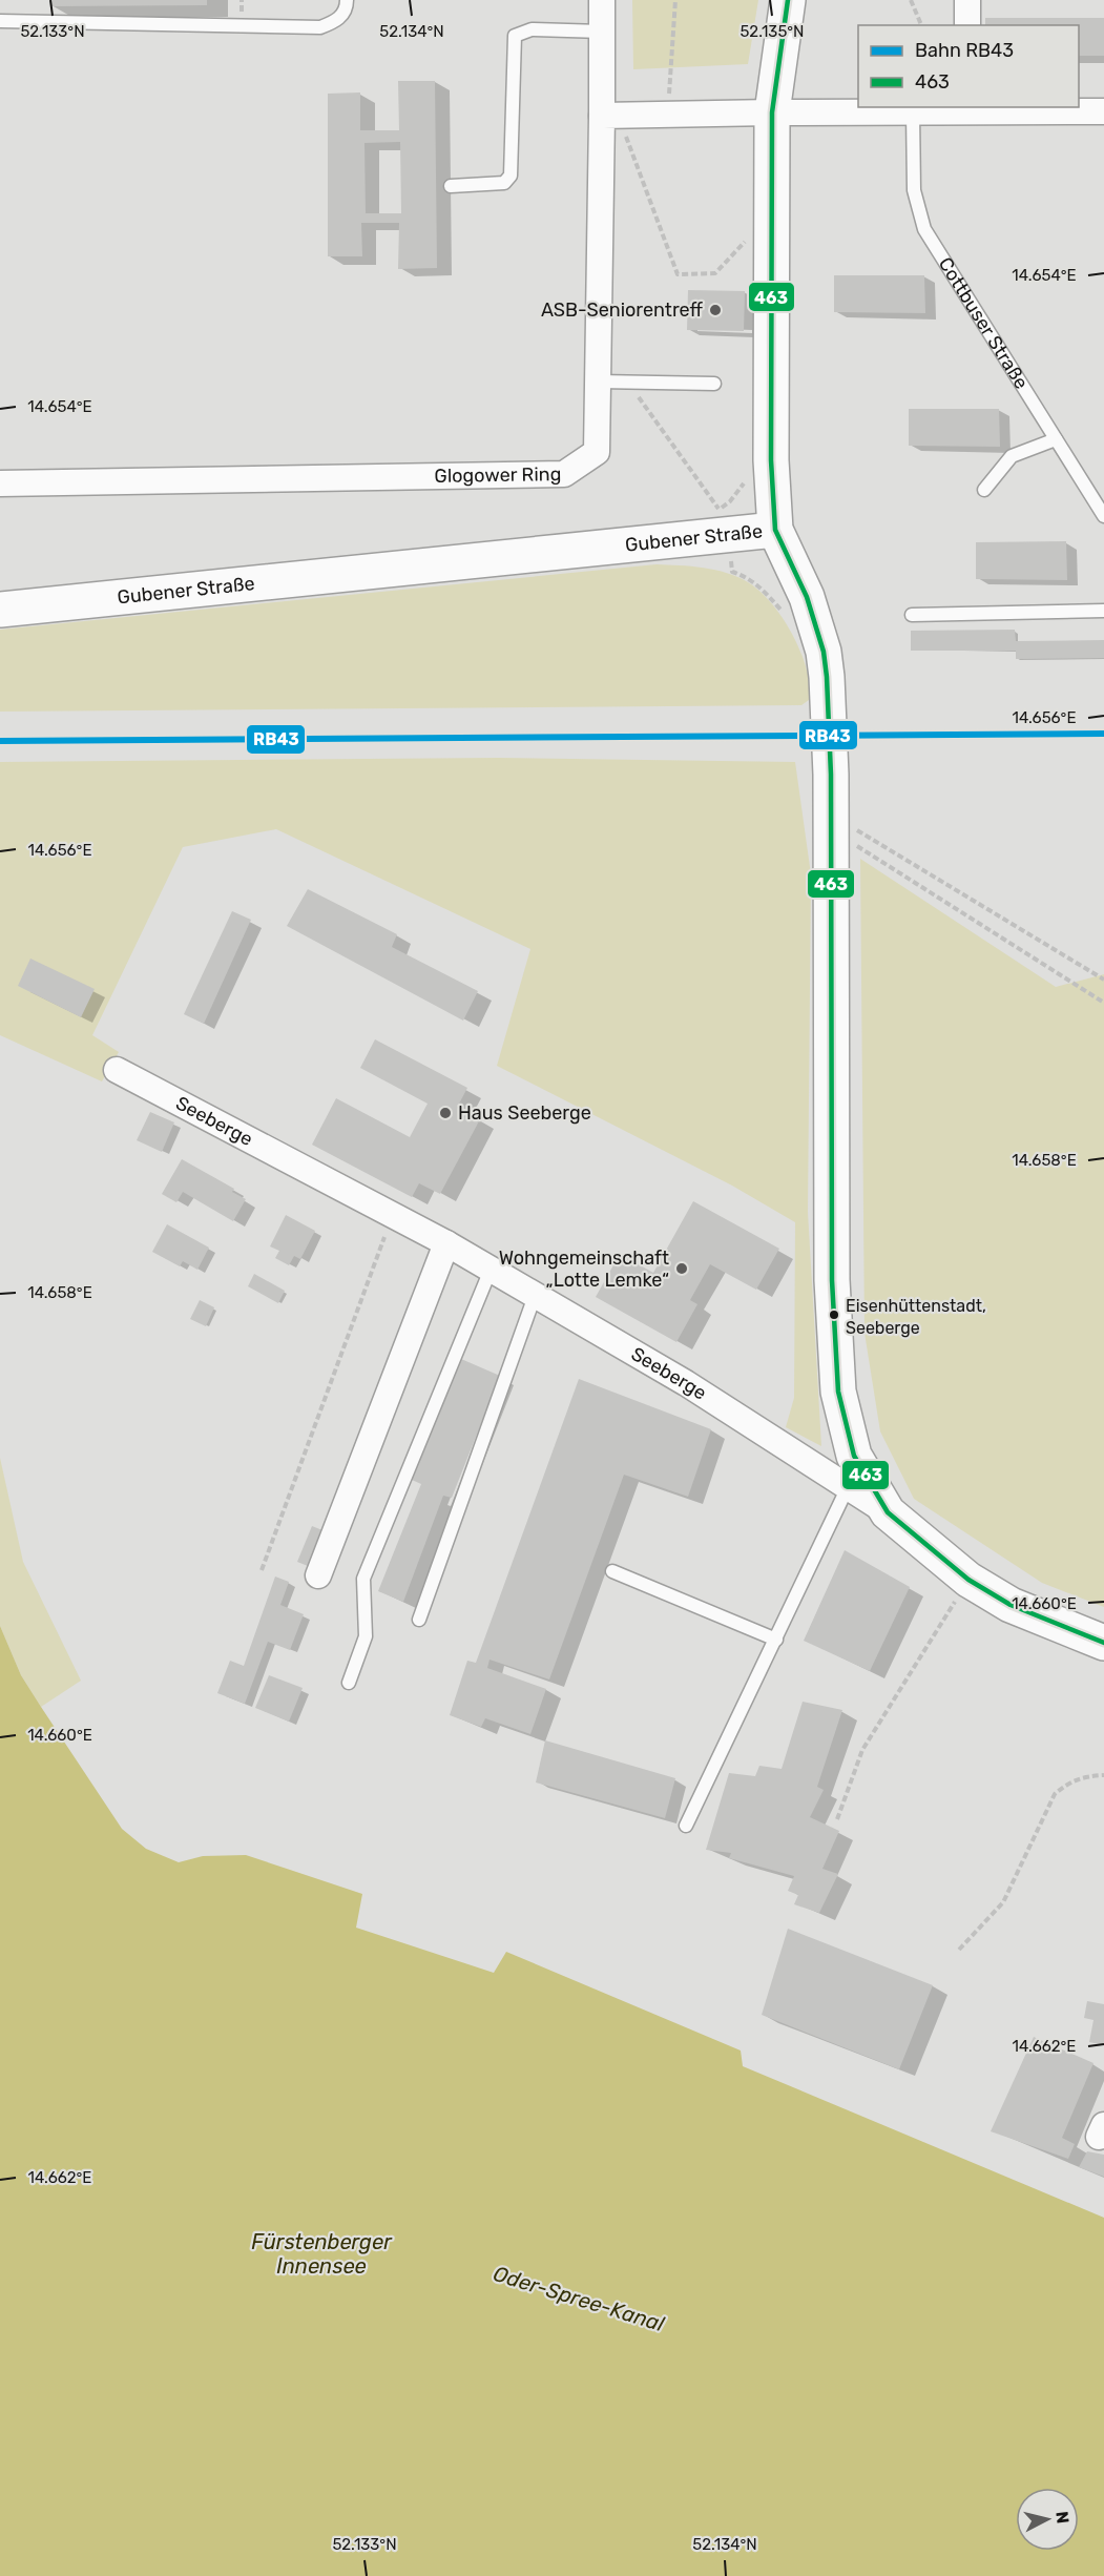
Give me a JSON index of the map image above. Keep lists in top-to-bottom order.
{
  "streets": {
    "main road": ["Gubener Straße"],
    "street": ["Glogower Ring", "Seeberge"],
    "lane": ["Cottbuser Straße"]
  },
  "crossings": [
    ["Gubener Straße", "Seeberge"]
  ],
  "water": ["Fürstenberger Innensee", "Oder-Spree-Kanal"],
  "places": [
    "ASB-Seniorentreff",
    "Haus Seeberge",
    "Wohngemeinschaft „Lotte Lemke“",
    "Eisenhüttenstadt, Seeberge"
  ],
  "lines": ["transit line 463", "rail line RB43"],
  "legend": ["Bahn RB43", "463"],
  "north": "right",
  "coordinates": [
    "52.133°N",
    "52.134°N",
    "52.135°N",
    "14.654°E",
    "14.656°E",
    "14.658°E",
    "14.660°E",
    "14.662°E"
  ]
}
